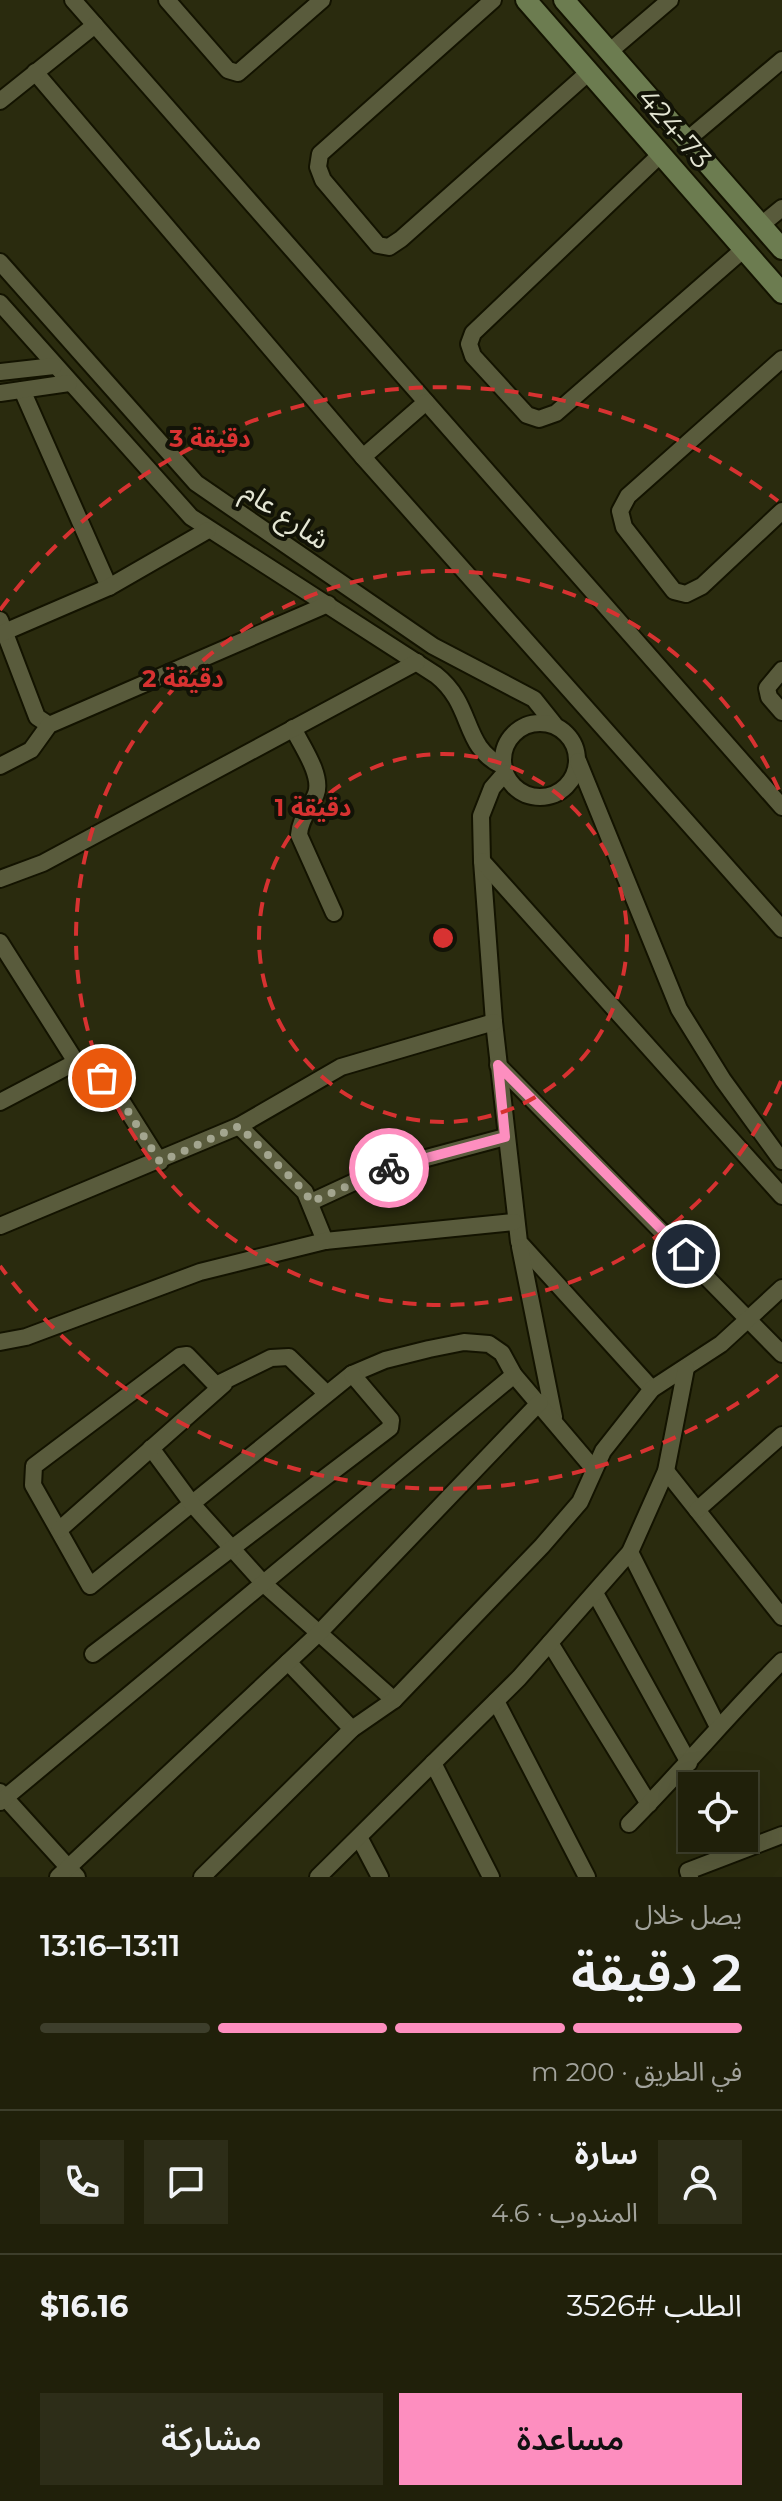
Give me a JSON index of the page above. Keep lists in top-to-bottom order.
{
  "streets": {
    "street": ["424-73", "شارع عام"]
  },
  "page": {
    "heading": ["2 دقيقة", "يصل خلال", "13:11–13:16"],
    "panel": [
      "سارة",
      "المندوب · 4.6",
      "الطلب #3526",
      "$16.16"
    ],
    "bar": "في الطريق · 200 m",
    "buttons": ["مساعدة", "مشاركة"]
  },
  "rings": ["3 دقيقة", "2 دقيقة", "1 دقيقة"]
}
